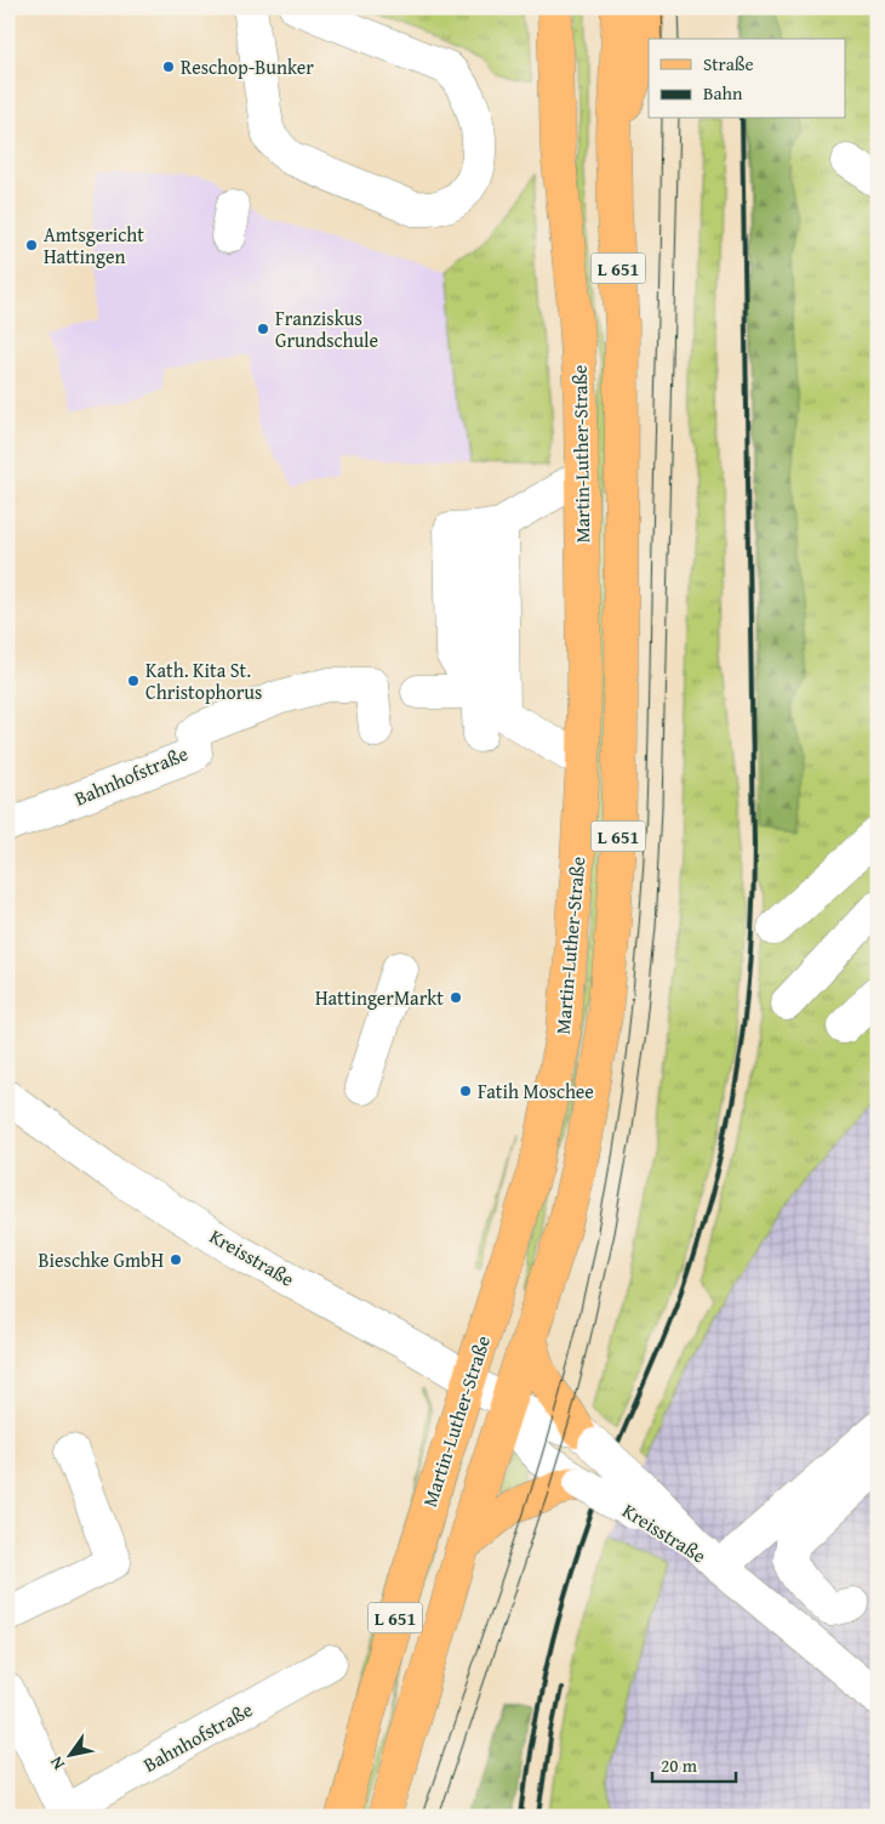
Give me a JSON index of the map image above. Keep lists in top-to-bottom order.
{
  "streets": {
    "main road": ["L 651", "Martin-Luther-Straße"],
    "street": ["Bahnhofstraße", "Kreisstraße"]
  },
  "crossings": [
    ["Martin-Luther-Straße", "Kreisstraße"]
  ],
  "places": [
    "Reschop-Bunker",
    "Amtsgericht Hattingen",
    "Franziskus Grundschule",
    "Kath. Kita St. Christophorus",
    "HattingerMarkt",
    "Fatih Moschee",
    "Bieschke GmbH"
  ],
  "legend": ["Straße", "Bahn"],
  "scale_bar": "20 m",
  "north": "bottom left"
}
